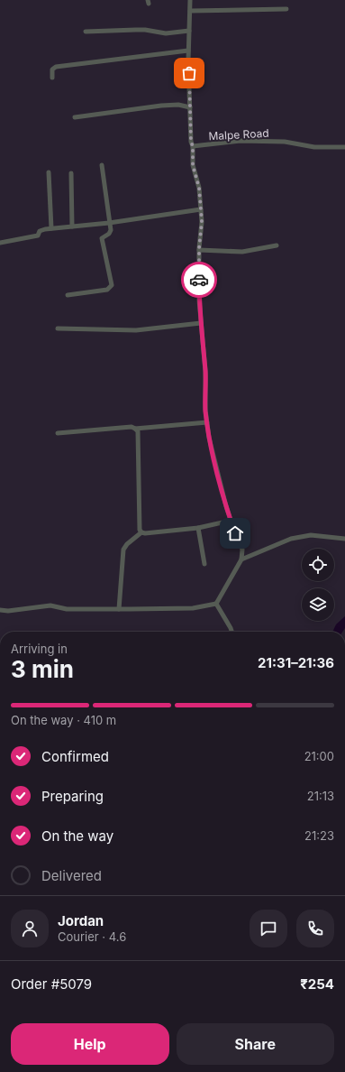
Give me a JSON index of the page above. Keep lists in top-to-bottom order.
{
  "streets": {
    "street": ["Malpe Road"]
  },
  "page": {
    "heading": ["3 min", "Arriving in", "21:31–21:36"],
    "panel": [
      "Jordan",
      "Courier · 4.6",
      "Order #5079",
      "₹254"
    ],
    "bar": "On the way · 410 m",
    "list": [
      ["Confirmed", "21:00"],
      ["Preparing", "21:13"],
      ["On the way", "21:23"],
      "Delivered"
    ],
    "buttons": ["Help", "Share"]
  }
}
